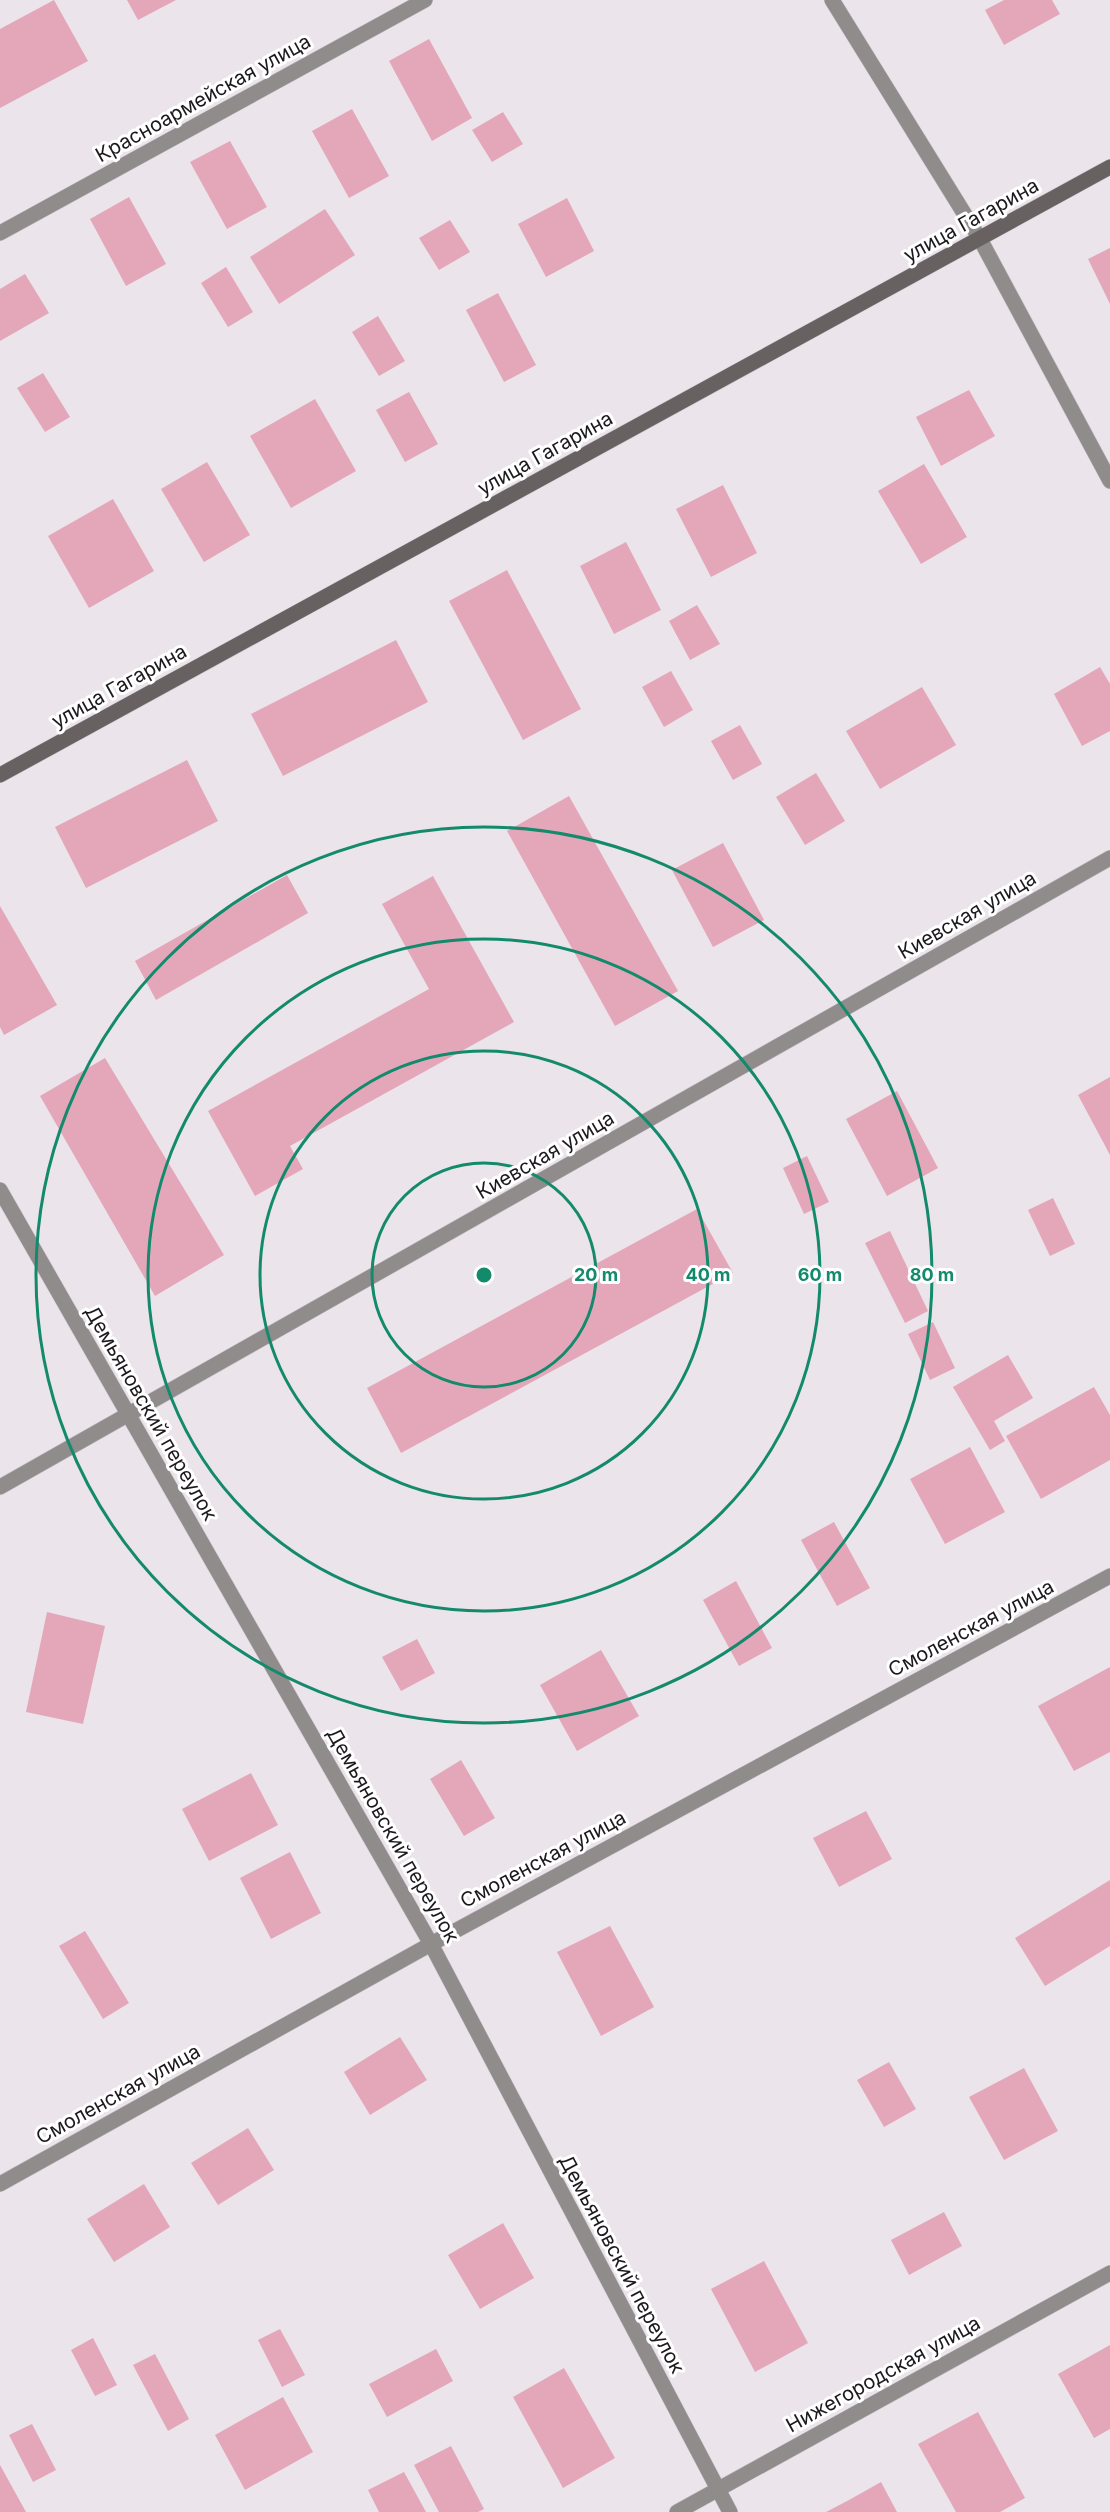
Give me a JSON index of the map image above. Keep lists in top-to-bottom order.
{
  "streets": {
    "street": [
      "Красноармейская улица",
      "улица Гагарина",
      "Киевская улица",
      "Демьяновский переулок",
      "Смоленская улица",
      "Нижегородская улица"
    ]
  },
  "crossings": [
    ["Киевская улица", "Демьяновский переулок"],
    ["Демьяновский переулок", "Смоленская улица"],
    ["Демьяновский переулок", "Нижегородская улица"]
  ],
  "rings": [
    "20 m",
    "40 m",
    "60 m",
    "80 m"
  ]
}
